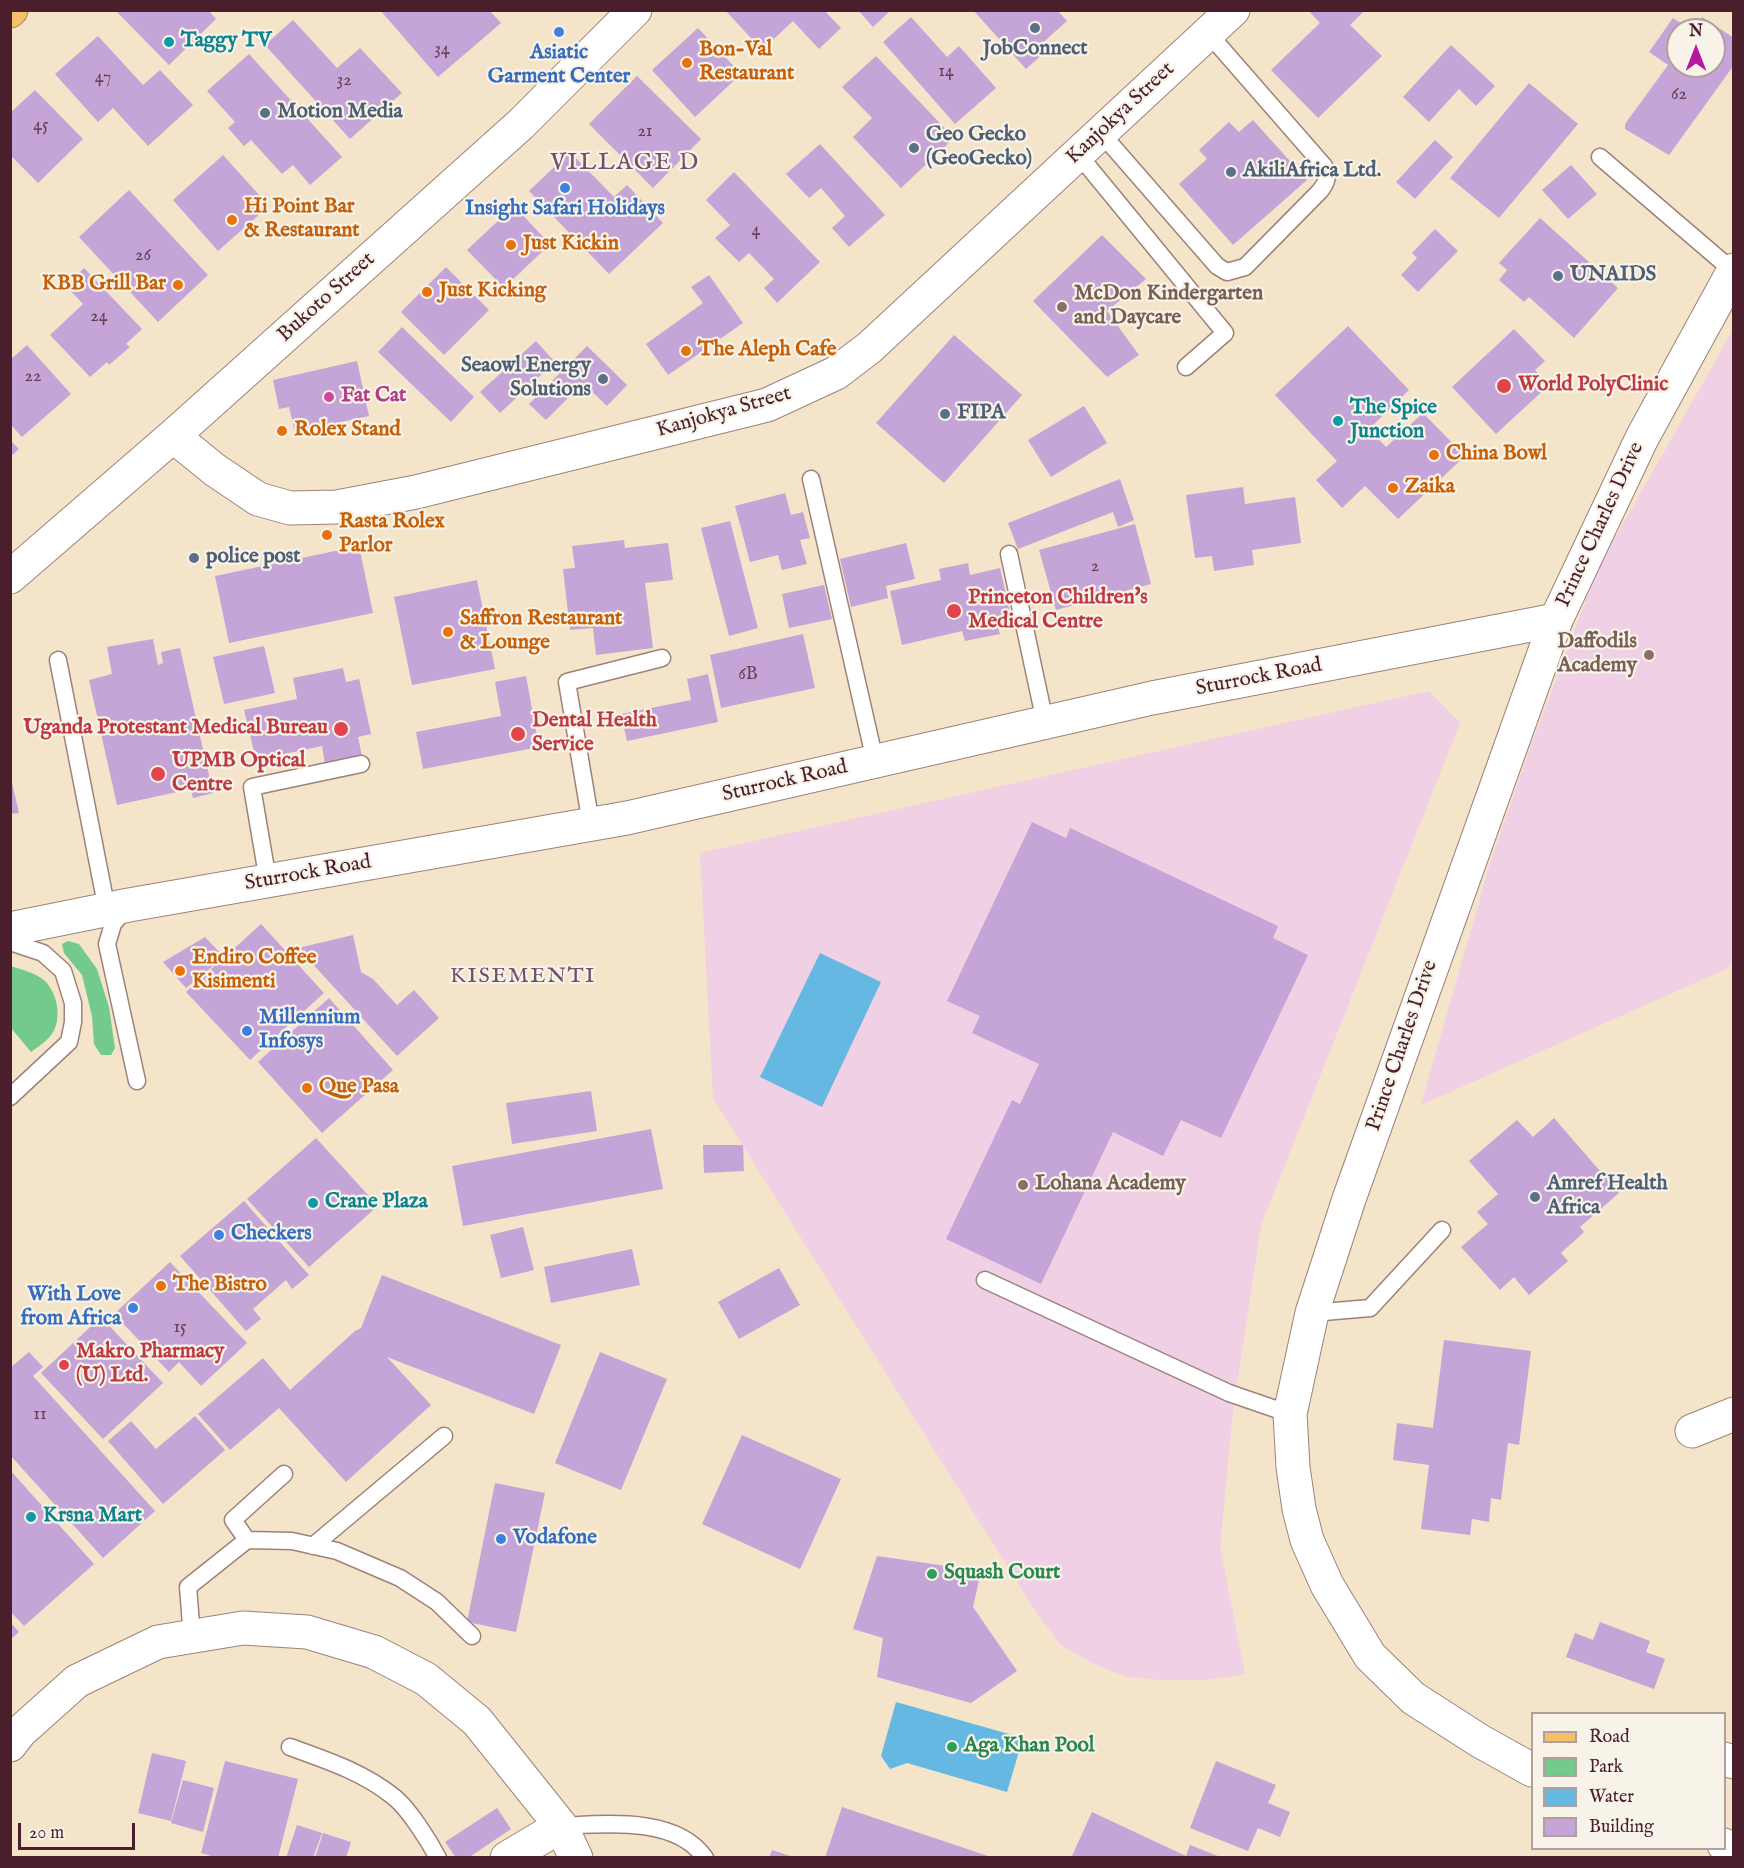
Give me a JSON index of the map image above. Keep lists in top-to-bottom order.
{
  "streets": {
    "street": [
      "Kanjokya Street",
      "Bukoto Street",
      "Prince Charles Drive",
      "Sturrock Road"
    ]
  },
  "crossings": [
    ["Kanjokya Street", "Bukoto Street"],
    ["Prince Charles Drive", "Sturrock Road"]
  ],
  "districts": ["VILLAGE D", "KISEMENTI"],
  "places": [
    "JobConnect",
    "Asiatic Garment Center",
    "Taggy TV",
    "Bon-Val Restaurant",
    "Motion Media",
    "Geo Gecko (GeoGecko)",
    "AkiliAfrica Ltd.",
    "Insight Safari Holidays",
    "Hi Point Bar & Restaurant",
    "Just Kickin",
    "UNAIDS",
    "KBB Grill Bar",
    "Just Kicking",
    "McDon Kindergarten and Daycare",
    "The Aleph Cafe",
    "Seaowl Energy Solutions",
    "World PolyClinic",
    "Fat Cat",
    "FIPA",
    "The Spice Junction",
    "Rolex Stand",
    "China Bowl",
    "Zaika",
    "Rasta Rolex Parlor",
    "police post",
    "Princeton Children's Medical Centre",
    "Saffron Restaurant & Lounge",
    "Daffodils Academy",
    "Uganda Protestant Medical Bureau",
    "Dental Health Service",
    "UPMB Optical Centre",
    "Endiro Coffee Kisimenti",
    "Millennium Infosys",
    "Que Pasa",
    "Lohana Academy",
    "Amref Health Africa",
    "Crane Plaza",
    "Checkers",
    "The Bistro",
    "With Love from Africa",
    "Makro Pharmacy (U) Ltd.",
    "Krsna Mart",
    "Vodafone",
    "Squash Court",
    "Aga Khan Pool"
  ],
  "house_numbers": [
    "34",
    "14",
    "47",
    "32",
    "62",
    "45",
    "21",
    "4",
    "26",
    "24",
    "22",
    "2",
    "6B",
    "15",
    "11"
  ],
  "legend": [
    "Road",
    "Park",
    "Water",
    "Building"
  ],
  "scale_bar": "20 m",
  "north": "top"
}
